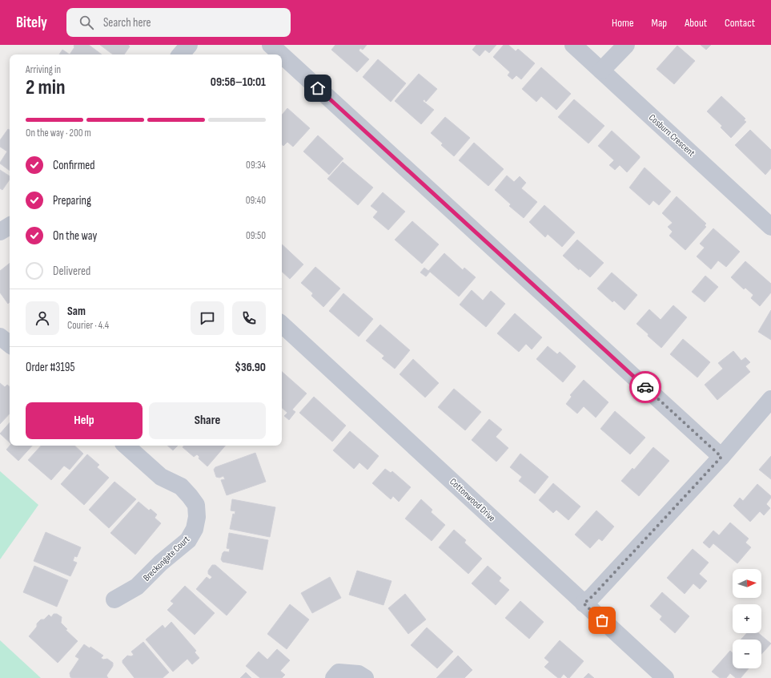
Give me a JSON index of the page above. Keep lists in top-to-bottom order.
{
  "streets": {
    "street": ["Cosburn Crescent", "Cottonwood Drive", "Breckongate Court"]
  },
  "north": "right",
  "page": {
    "header": "Bitely",
    "search": "Search here",
    "nav": [
      "Home",
      "Map",
      "About",
      "Contact"
    ],
    "heading": ["2 min", "Arriving in", "09:56–10:01"],
    "panel": [
      "Sam",
      "Courier · 4.4",
      "Order #3195",
      "$36.90"
    ],
    "bar": "On the way · 200 m",
    "list": [
      ["Confirmed", "09:34"],
      ["Preparing", "09:40"],
      ["On the way", "09:50"],
      "Delivered"
    ],
    "buttons": ["Help", "Share"],
    "map_buttons": ["+", "−"]
  }
}
